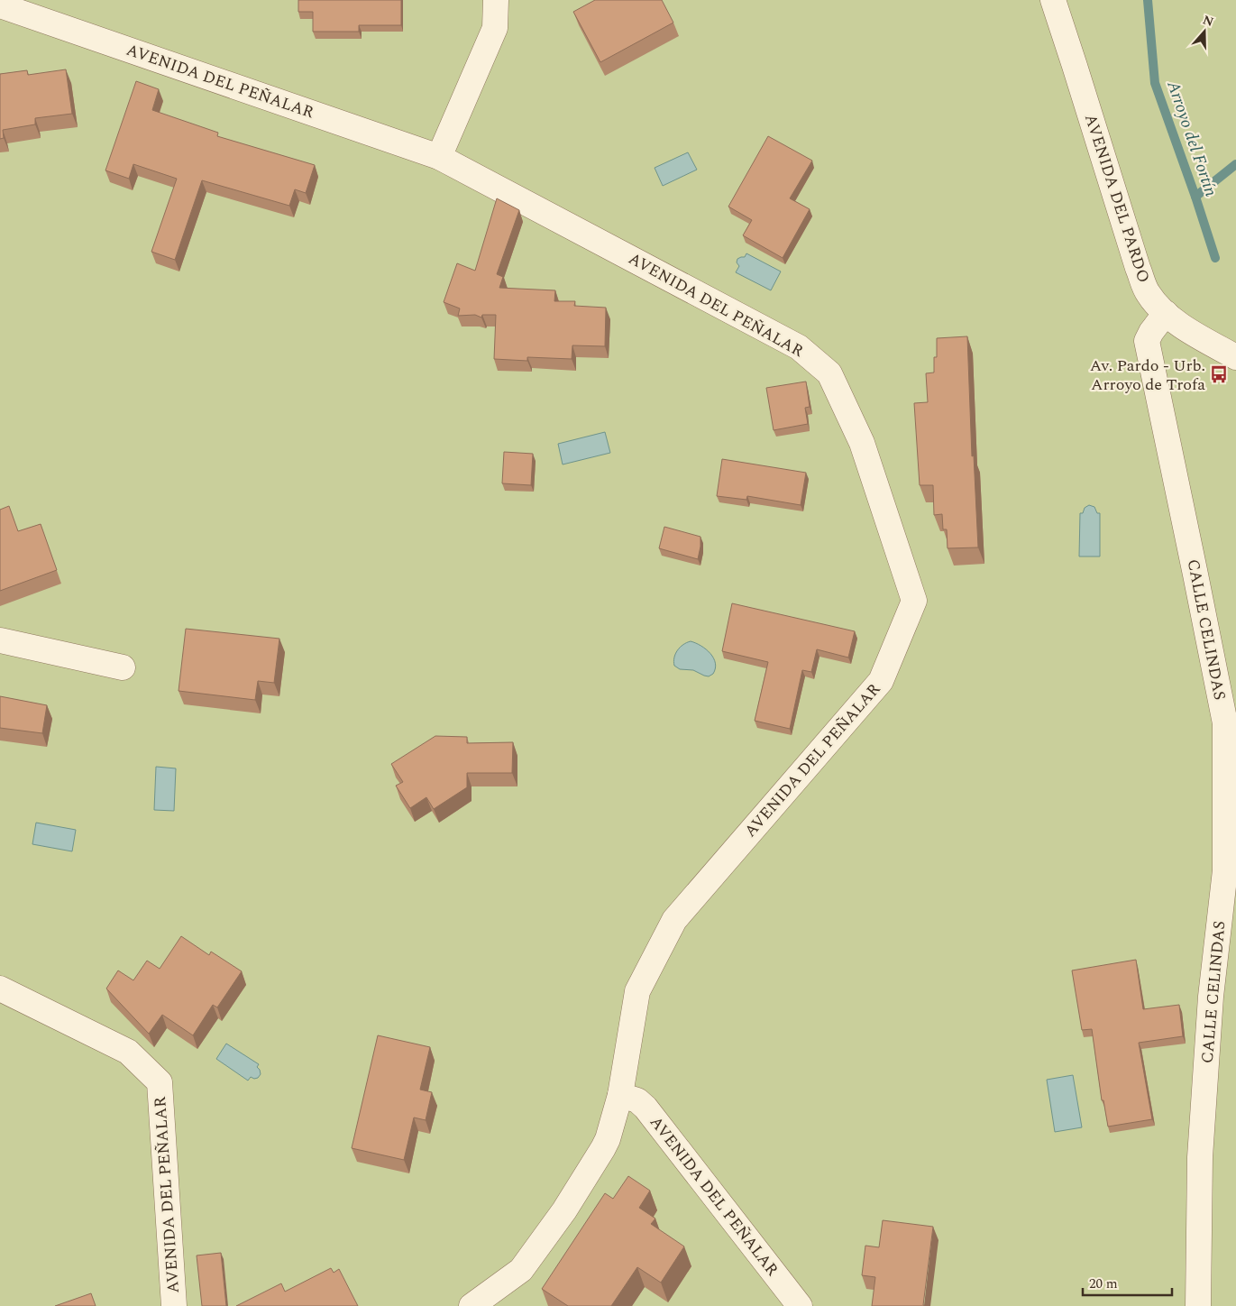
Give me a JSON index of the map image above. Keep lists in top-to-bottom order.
{
  "streets": {
    "street": ["AVENIDA DEL PEÑALAR", "AVENIDA DEL PARDO", "CALLE CELINDAS"]
  },
  "crossings": [
    ["AVENIDA DEL PARDO", "CALLE CELINDAS"]
  ],
  "water": ["Arroyo del Fortín"],
  "places": {
    "bus stop": ["Av. Pardo - Urb. Arroyo de Trofa"]
  },
  "scale_bar": "20 m",
  "north": "top"
}
